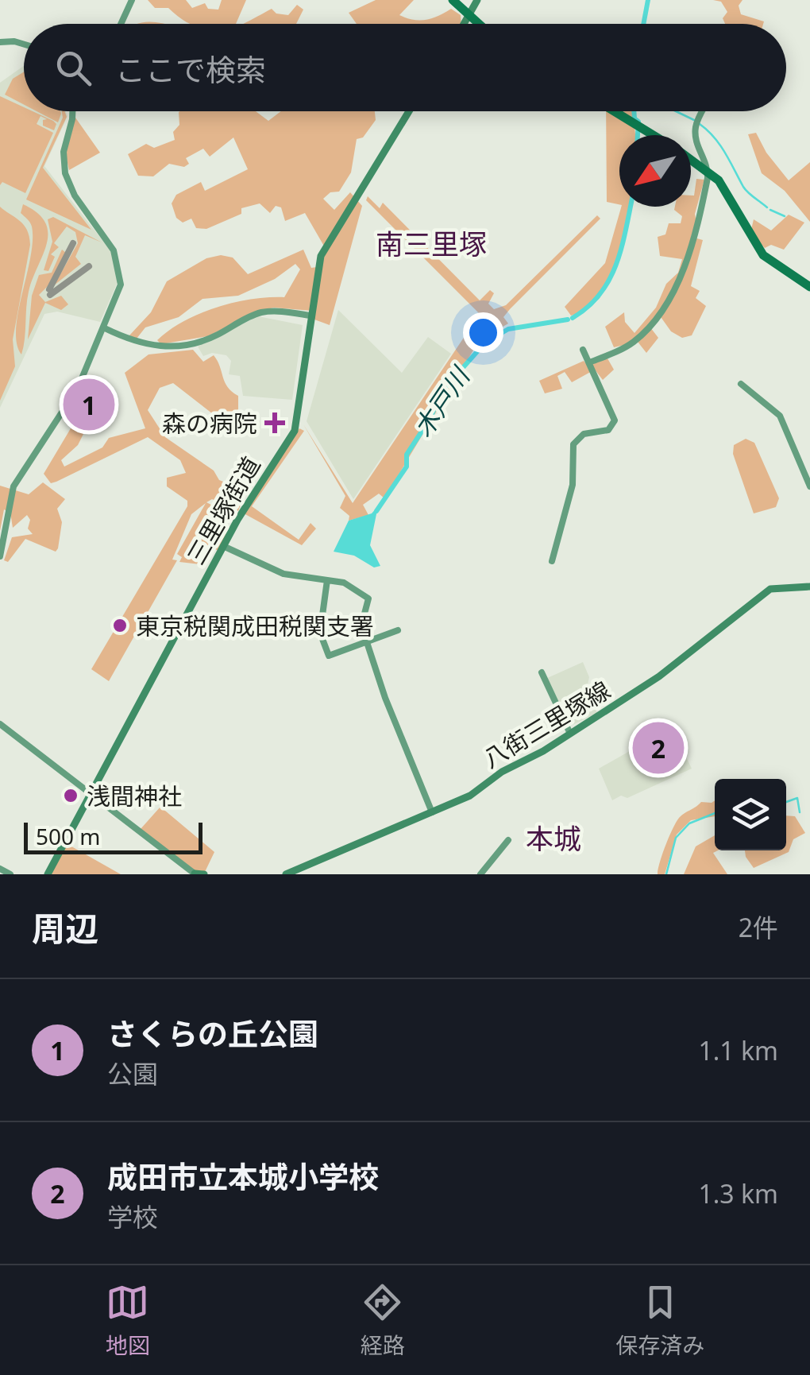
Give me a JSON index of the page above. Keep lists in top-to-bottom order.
{
  "streets": {
    "main road": ["三里塚街道", "八街三里塚線"]
  },
  "districts": ["南三里塚", "本城"],
  "water": ["木戸川"],
  "places": {
    "health": ["森の病院"],
    "other": ["東京税関成田税関支署", "浅間神社"]
  },
  "scale_bar": "500 m",
  "north": "bottom left",
  "page": {
    "search": "ここで検索",
    "pins": ["1", "2"],
    "scale": "500 m",
    "heading": ["周辺", "2件"],
    "list": [
      {
        "mark": "1",
        "name": "さくらの丘公園",
        "note": "公園",
        "value": "1.1 km"
      },
      {
        "mark": "2",
        "name": "成田市立本城小学校",
        "note": "学校",
        "value": "1.3 km"
      }
    ],
    "nav": ["地図", "経路", "保存済み"]
  }
}
